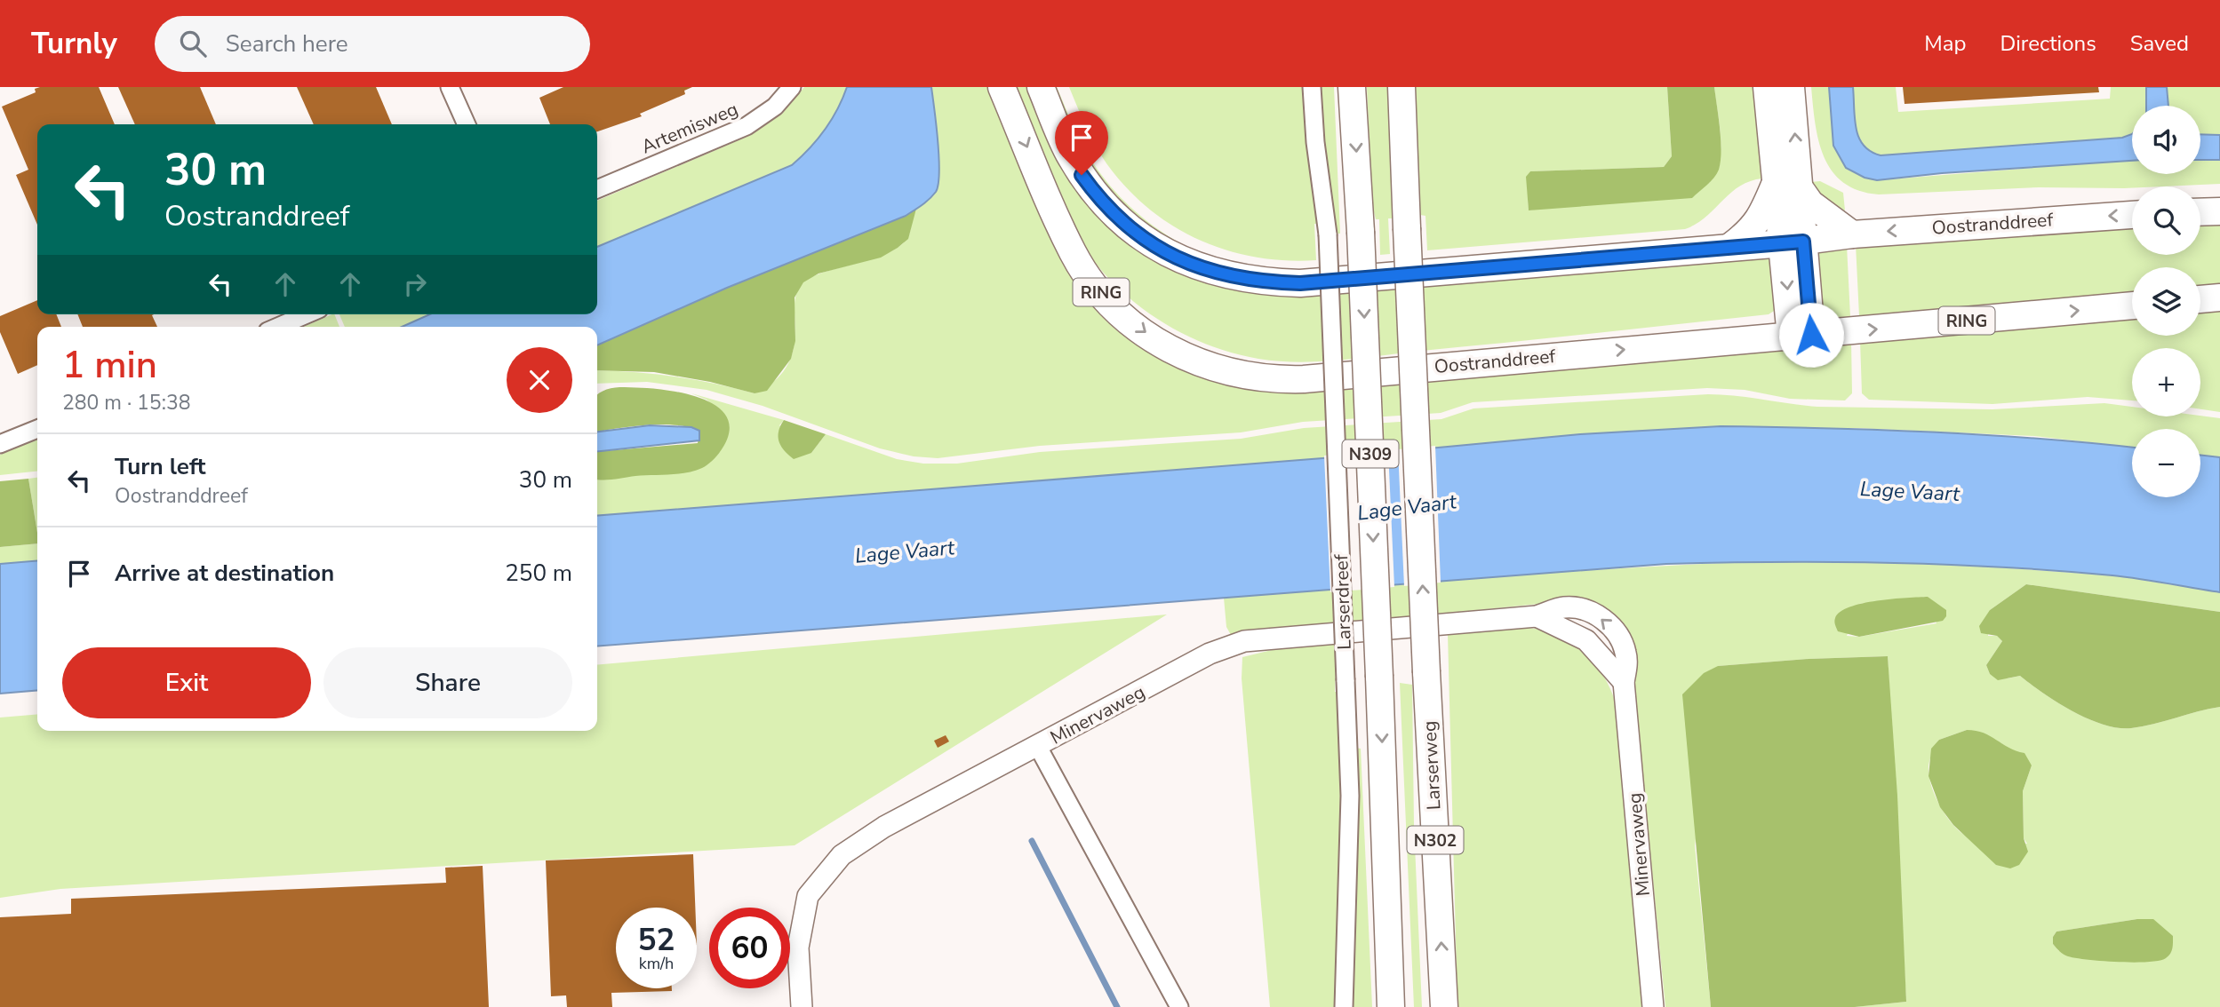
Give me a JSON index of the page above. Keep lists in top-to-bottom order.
{
  "streets": {
    "main road": [
      "Oostranddreef",
      "RING",
      "N309",
      "Larserdreef",
      "Larserweg",
      "N302"
    ],
    "street": ["Artemisweg", "Minervaweg"]
  },
  "crossings": [
    ["N309", "Larserweg"],
    ["Larserdreef", "N302"]
  ],
  "water": ["Lage Vaart"],
  "page": {
    "header": "Turnly",
    "search": "Search here",
    "nav": ["Map", "Directions", "Saved"],
    "map_buttons": ["+", "−"],
    "turn": ["30 m", "Oostranddreef"],
    "heading": ["1 min", "280 m · 15:38"],
    "list": [
      {
        "name": "Turn left",
        "note": "Oostranddreef",
        "value": "30 m"
      },
      {
        "name": "Arrive at destination",
        "value": "250 m"
      }
    ],
    "buttons": ["Exit", "Share"],
    "speed": "52 km/h",
    "limit": "60"
  }
}
